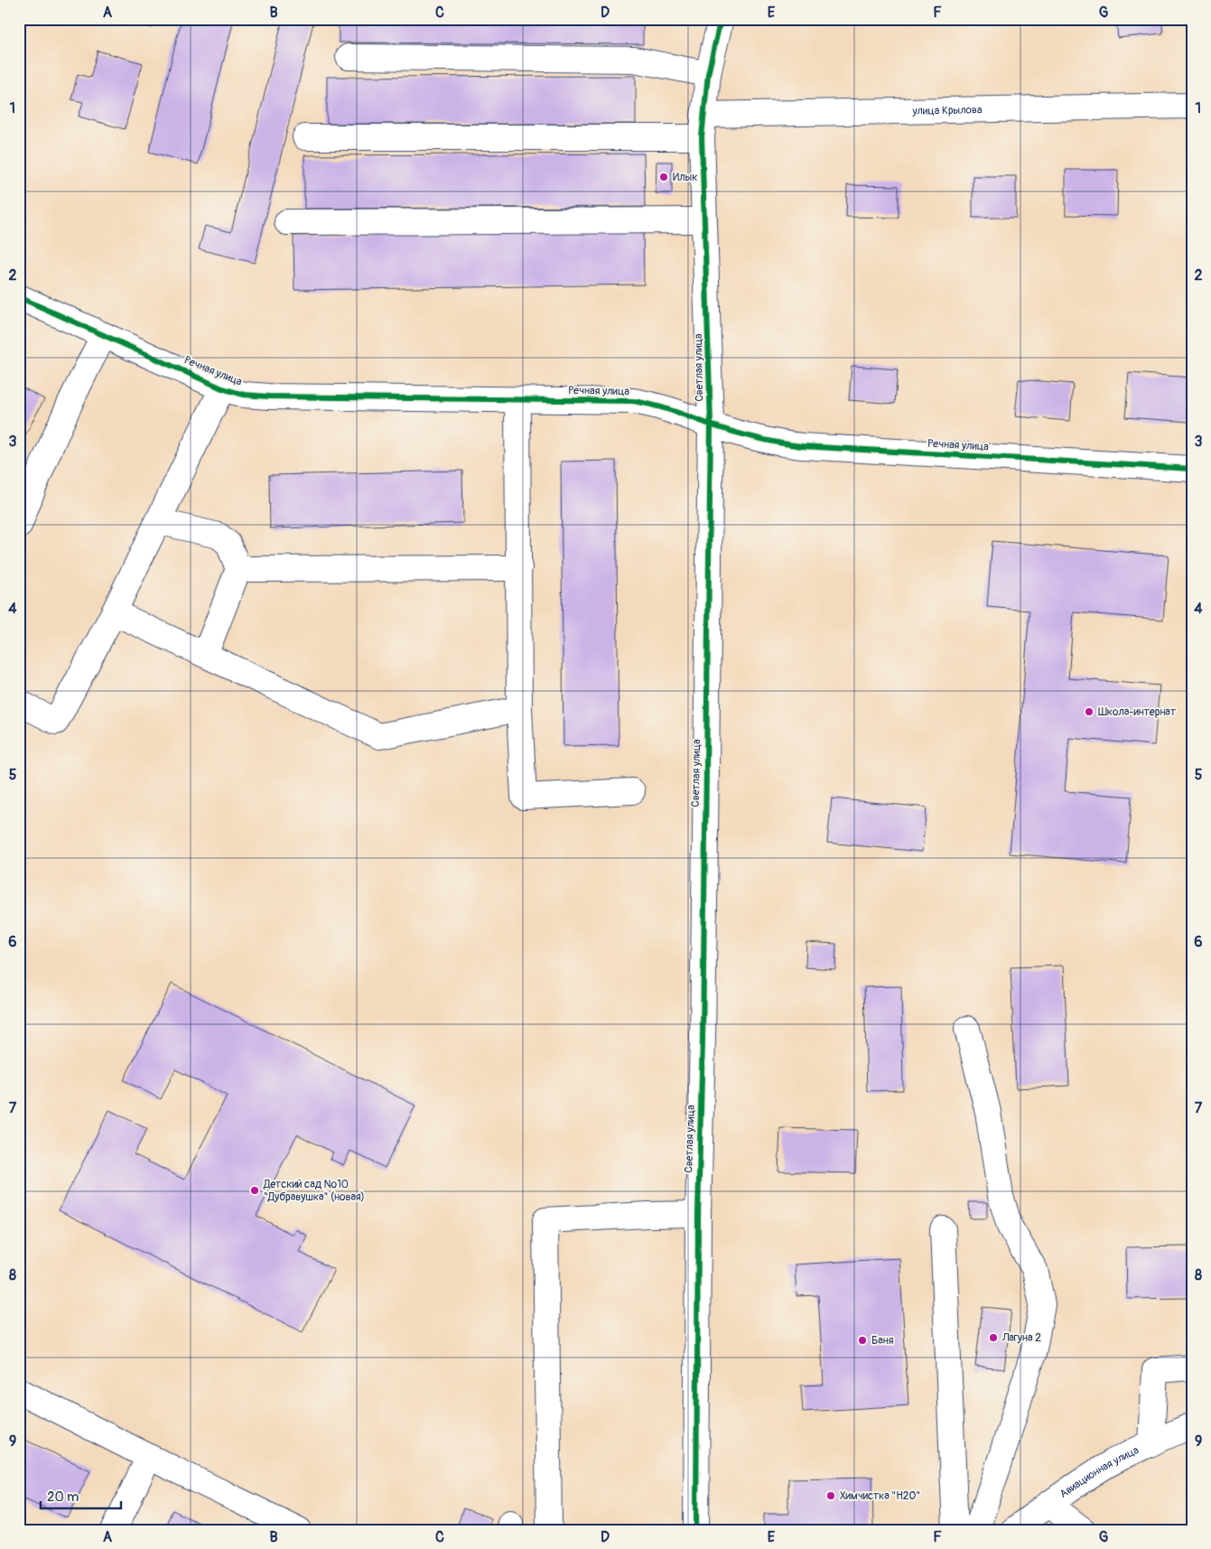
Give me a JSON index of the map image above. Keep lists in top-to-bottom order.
{
  "streets": {
    "street": [
      "улица Крылова",
      "Светлая улица",
      "Речная улица",
      "Авиационная улица"
    ]
  },
  "crossings": [
    ["улица Крылова", "Светлая улица"],
    ["Светлая улица", "Речная улица"]
  ],
  "places": [
    "Илык",
    "Школа-интернат",
    "Детский сад №10 \"Дубравушка\" (новая)",
    "Лагуна 2",
    "Баня",
    "Химчистка \"H2O\""
  ],
  "scale_bar": "20 m",
  "grid": {
    "columns": [
      "A",
      "B",
      "C",
      "D",
      "E",
      "F",
      "G"
    ],
    "rows": [
      "1",
      "2",
      "3",
      "4",
      "5",
      "6",
      "7",
      "8",
      "9"
    ]
  }
}
